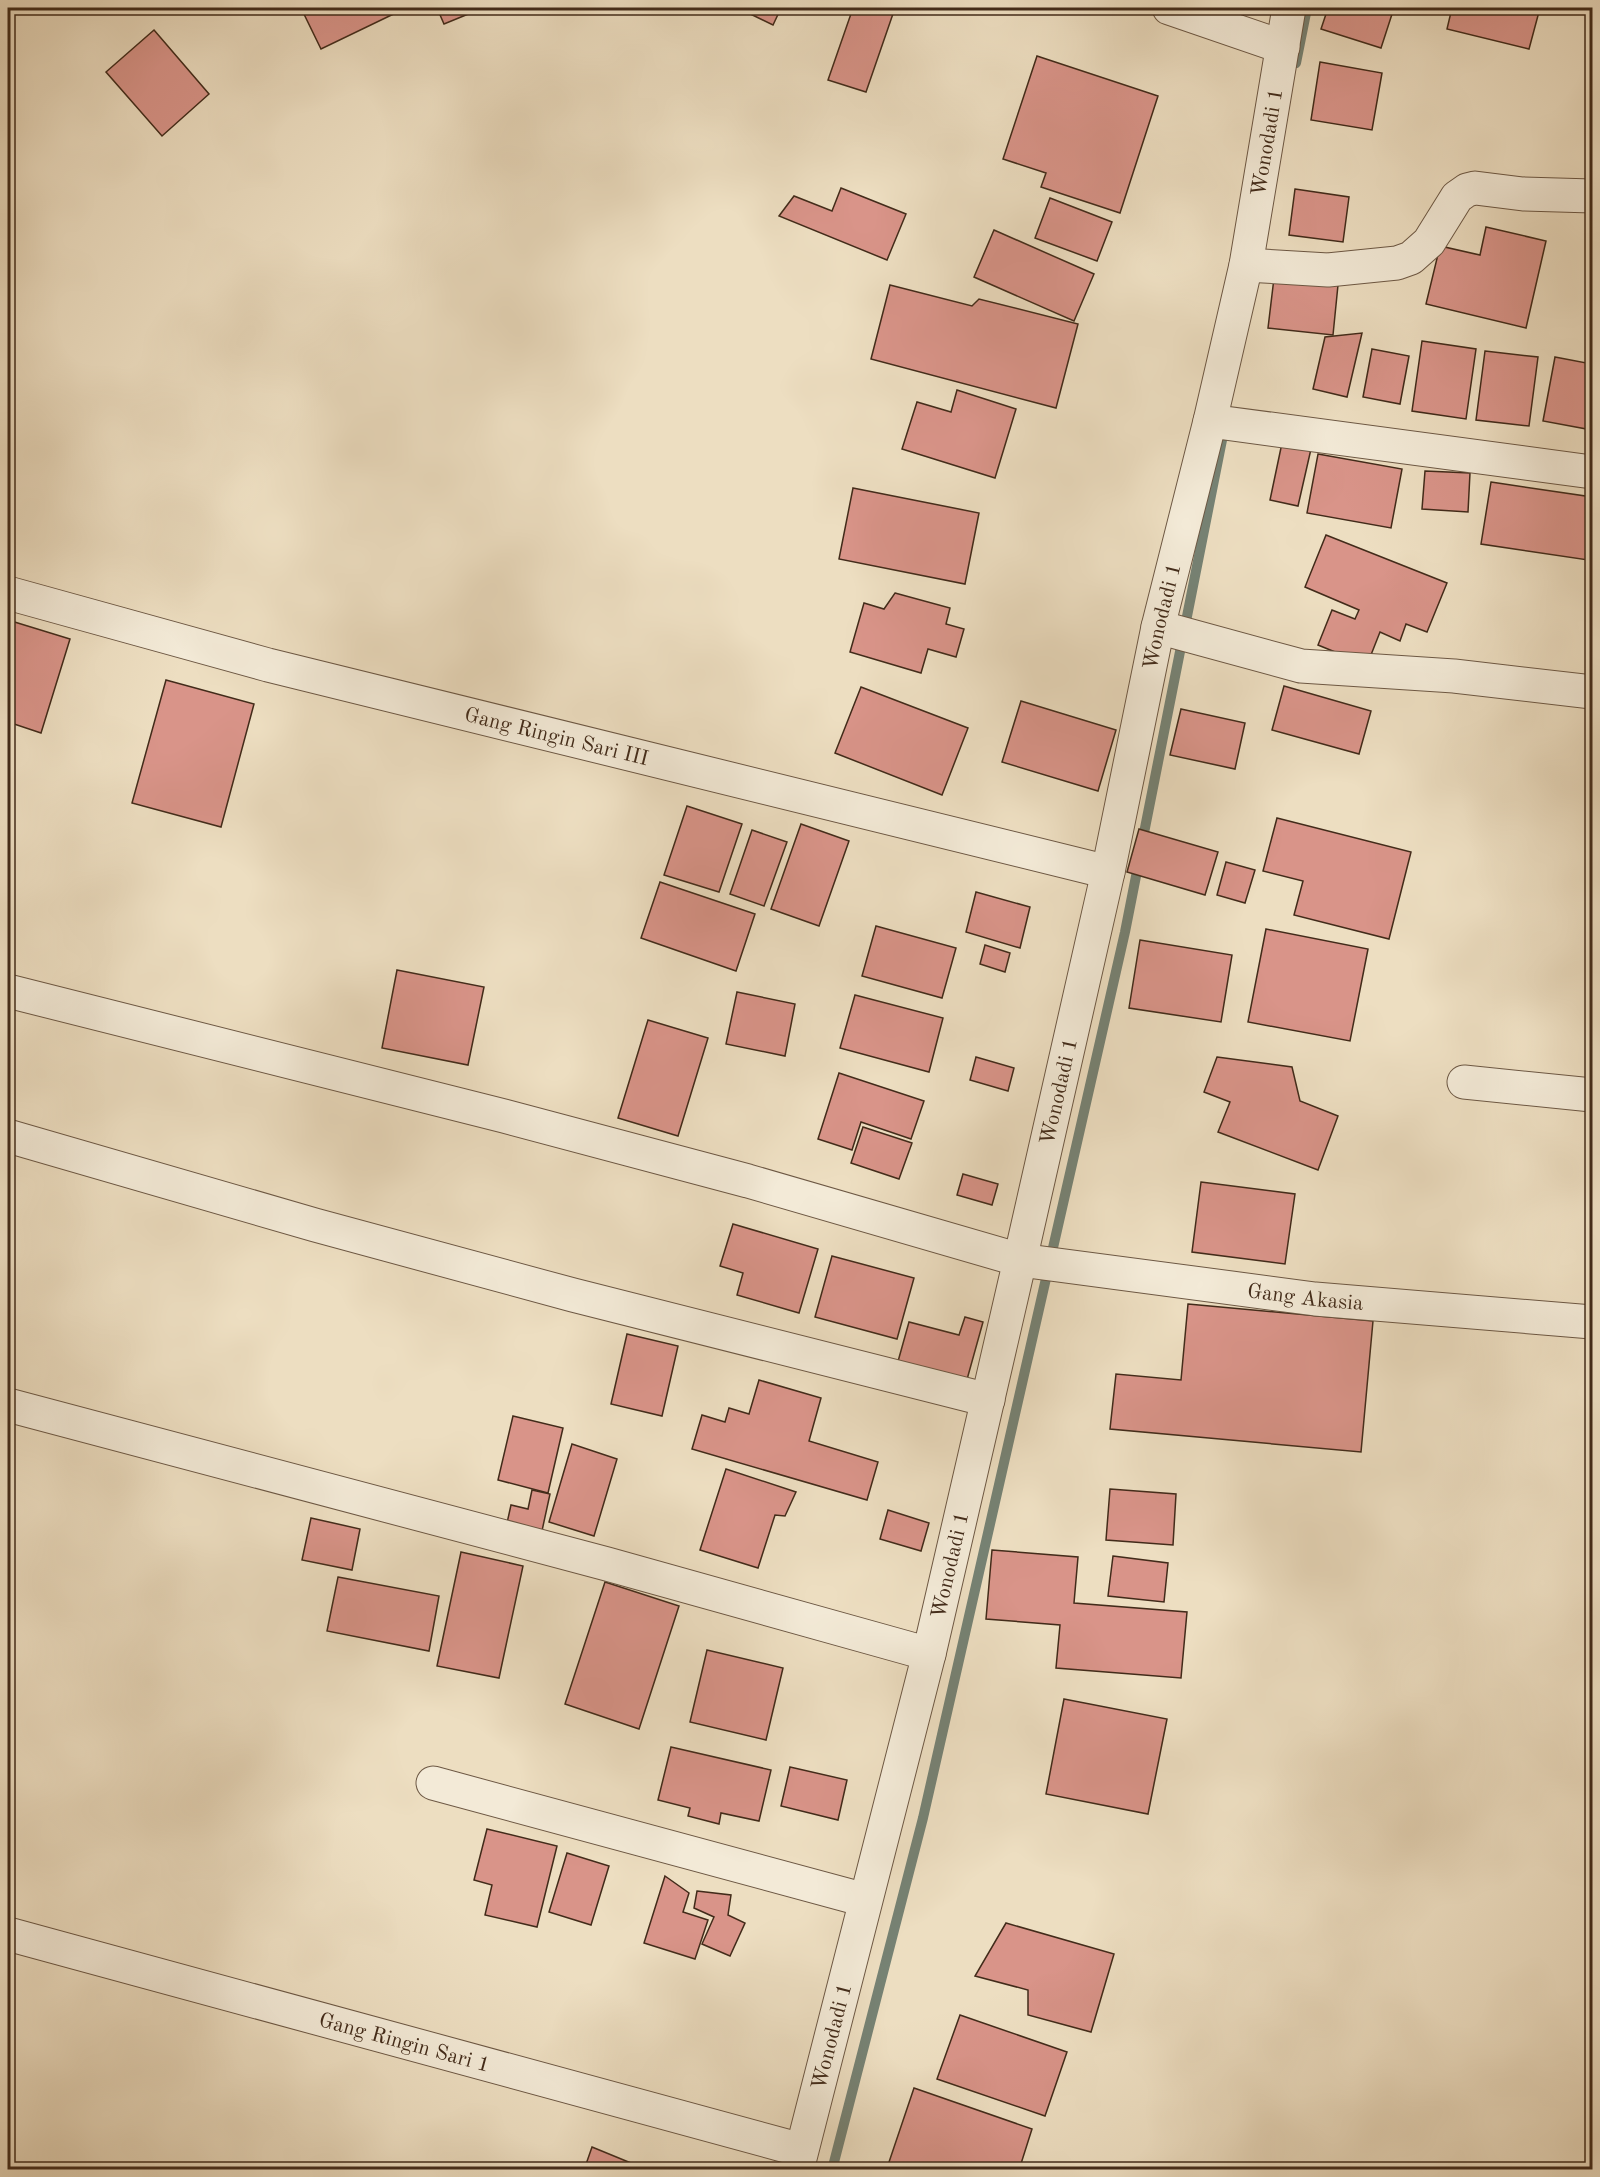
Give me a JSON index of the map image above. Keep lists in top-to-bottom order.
{
  "streets": {
    "street": [
      "Wonodadi 1",
      "Gang Ringin Sari III",
      "Gang Akasia",
      "Gang Ringin Sari 1"
    ]
  },
  "crossings": [
    ["Wonodadi 1", "Gang Ringin Sari III"],
    ["Wonodadi 1", "Gang Akasia"],
    ["Wonodadi 1", "Gang Ringin Sari 1"]
  ]
}
